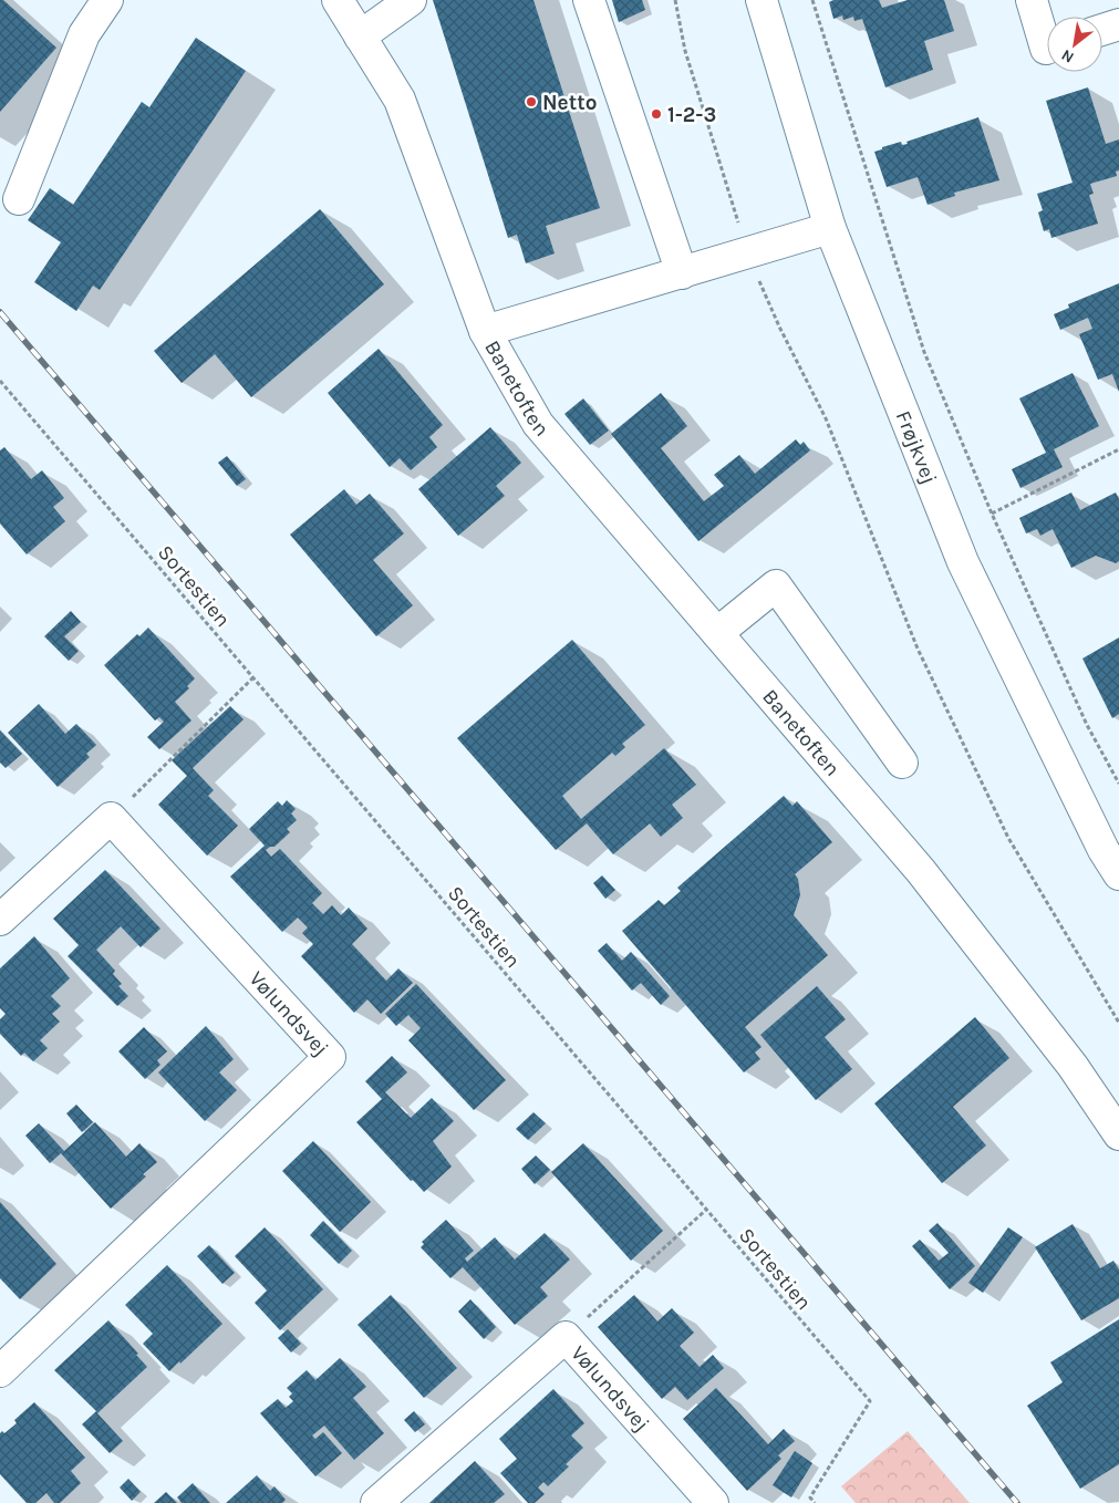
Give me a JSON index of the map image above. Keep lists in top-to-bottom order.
{
  "streets": {
    "street": ["Banetoften", "Frøjkvej", "Vølundsvej"],
    "path": ["Sortestien"]
  },
  "crossings": [
    ["Banetoften", "Frøjkvej"]
  ],
  "places": ["Netto", "1-2-3"],
  "north": "bottom left"
}
